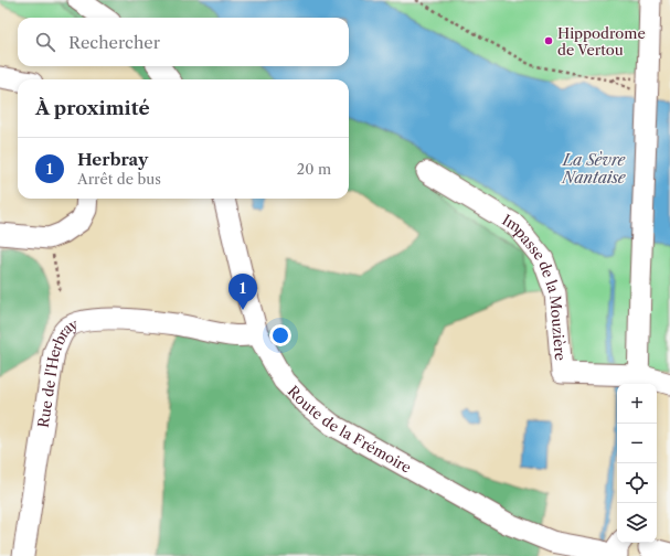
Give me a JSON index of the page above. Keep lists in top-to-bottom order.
{
  "streets": {
    "street": ["Impasse de la Mouzière", "Rue de l'Herbray", "Route de la Frémoire"]
  },
  "crossings": [
    ["Rue de l'Herbray", "Route de la Frémoire"]
  ],
  "water": ["La Sèvre Nantaise"],
  "places": ["Hippodrome de Vertou"],
  "page": {
    "search": "Rechercher",
    "heading": "À proximité",
    "list": [
      {
        "mark": "1",
        "name": "Herbray",
        "note": "Arrêt de bus",
        "value": "20 m"
      }
    ],
    "pins": "1",
    "map_buttons": ["+", "−"]
  }
}
